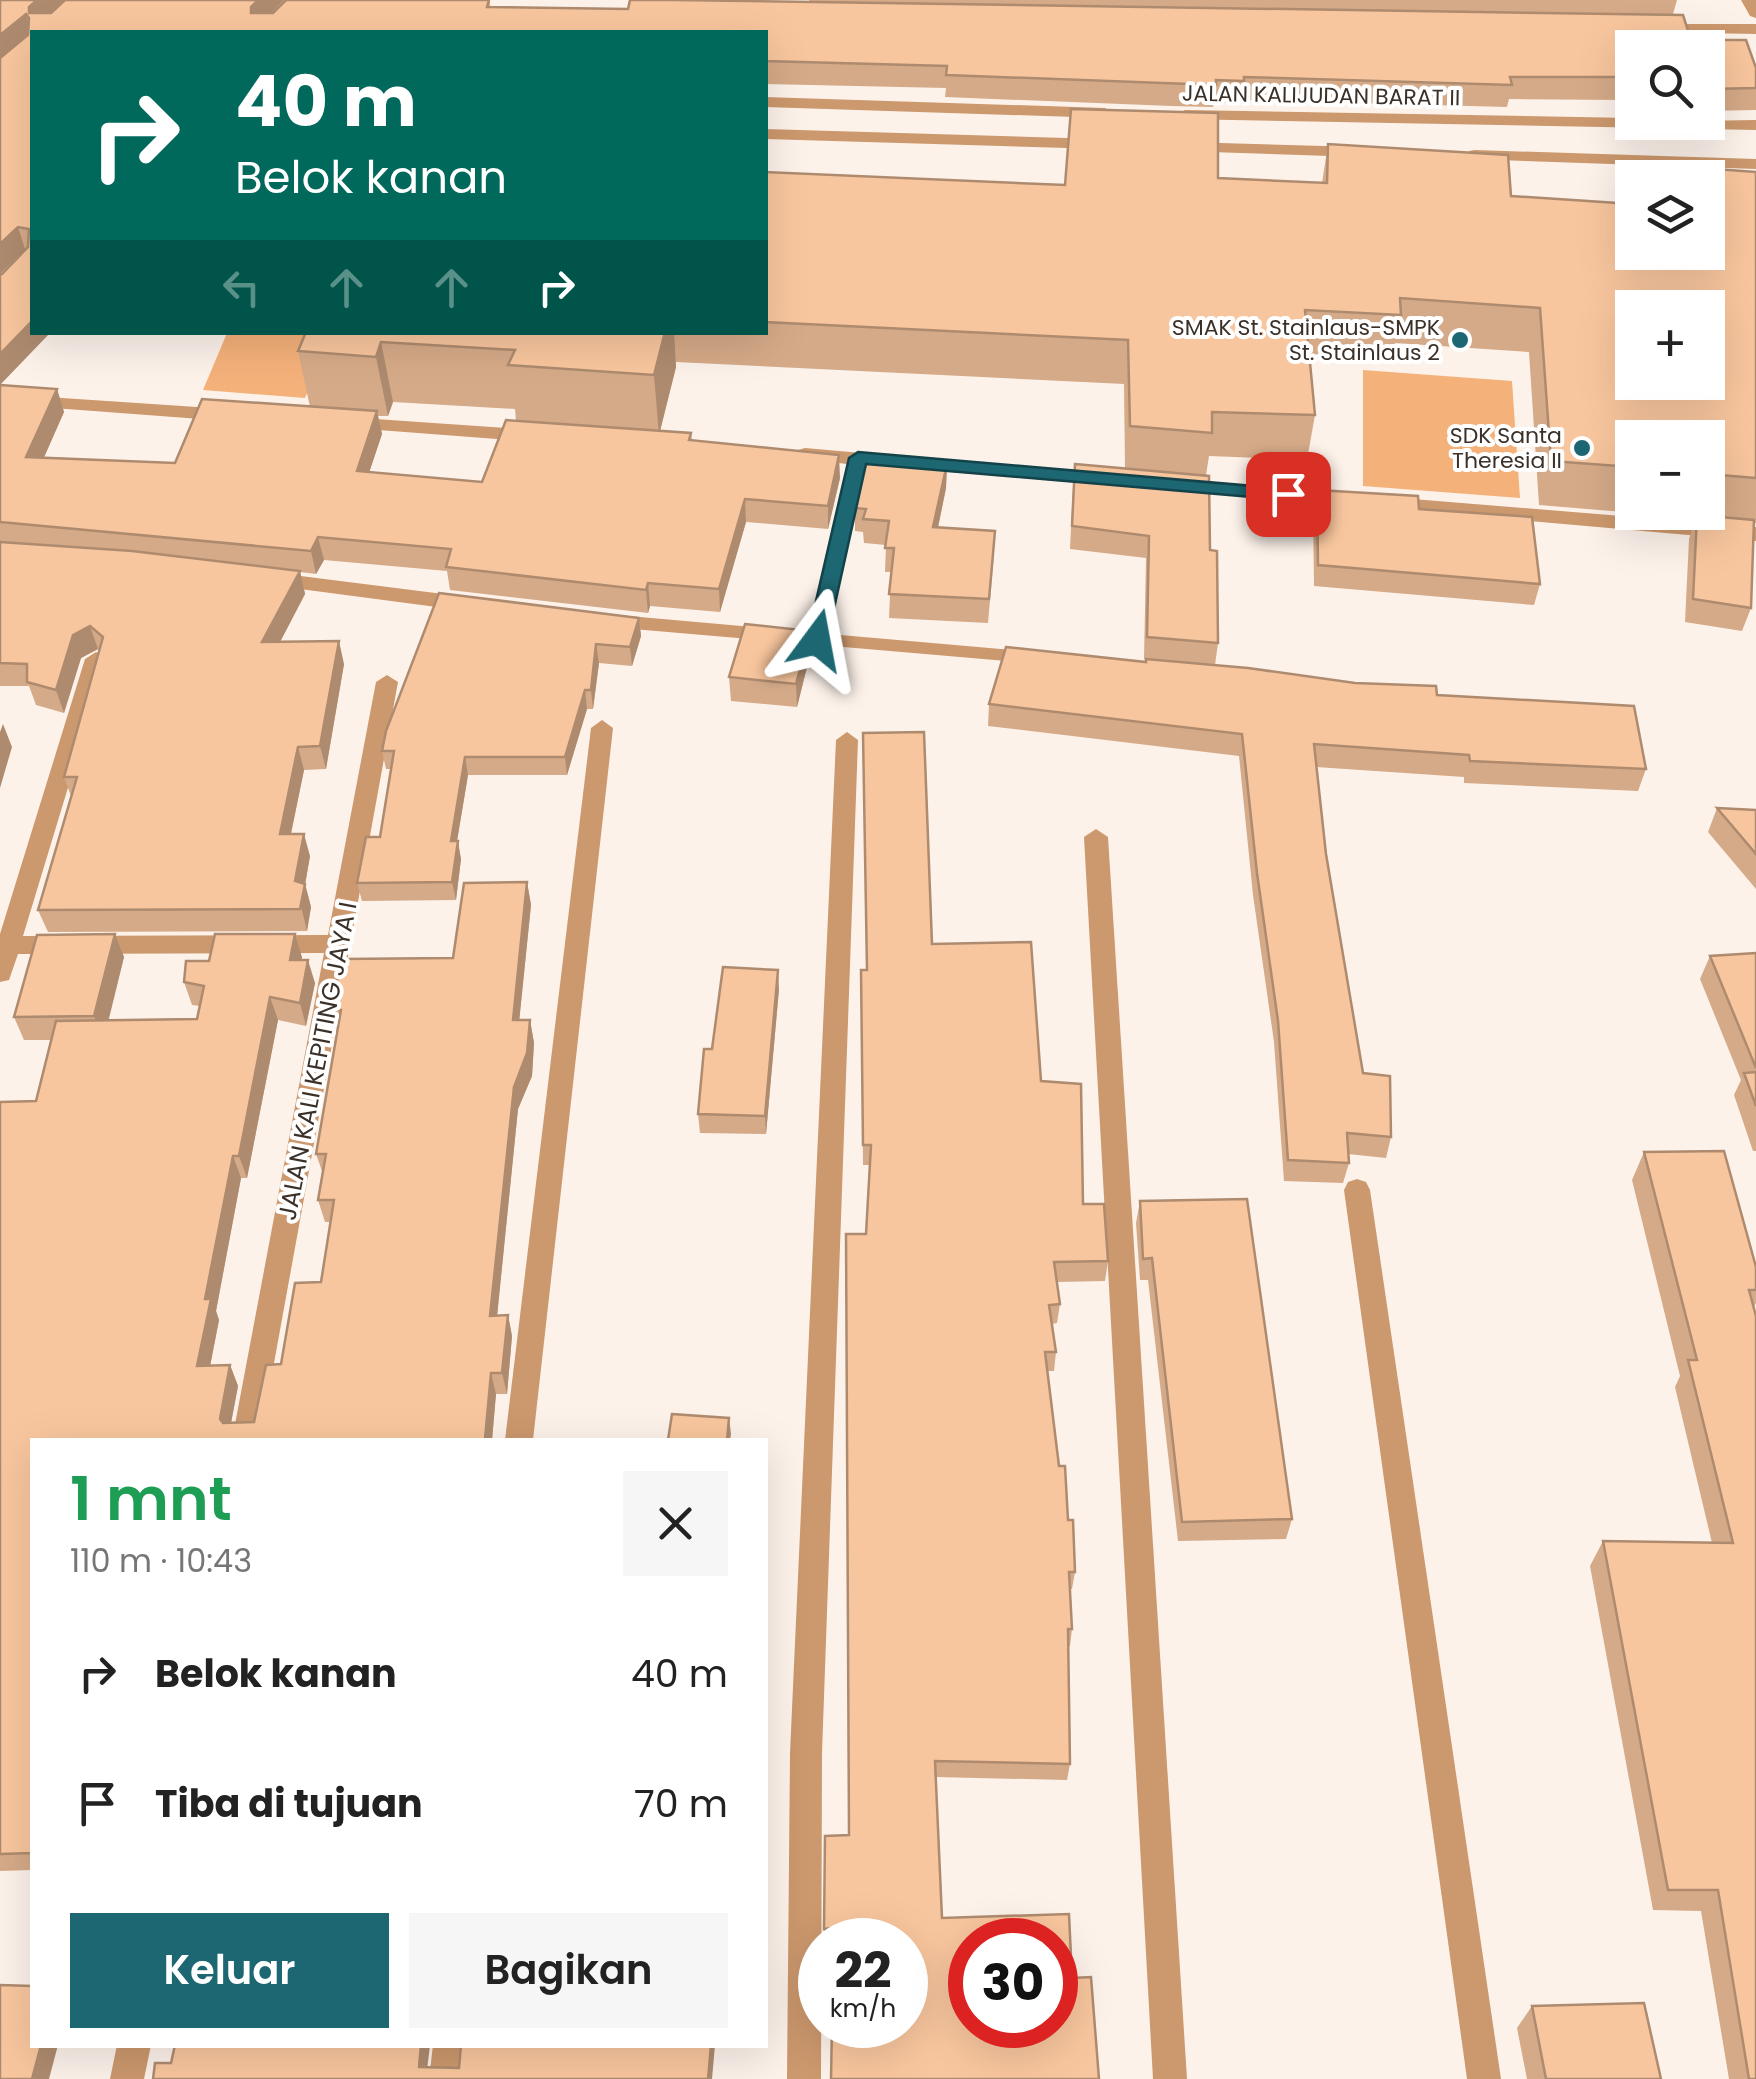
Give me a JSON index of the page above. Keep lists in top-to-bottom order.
{
  "streets": {
    "street": ["JALAN KALIJUDAN BARAT II", "JALAN KALI KEPITING JAYA I"]
  },
  "places": ["SMAK St. Stainlaus-SMPK St. Stainlaus 2", "SDK Santa Theresia II"],
  "page": {
    "map_buttons": ["+", "−"],
    "turn": ["40 m", "Belok kanan"],
    "heading": ["1 mnt", "110 m · 10:43"],
    "list": [
      {
        "name": "Belok kanan",
        "value": "40 m"
      },
      {
        "name": "Tiba di tujuan",
        "value": "70 m"
      }
    ],
    "buttons": ["Keluar", "Bagikan"],
    "speed": "22 km/h",
    "limit": "30"
  }
}
